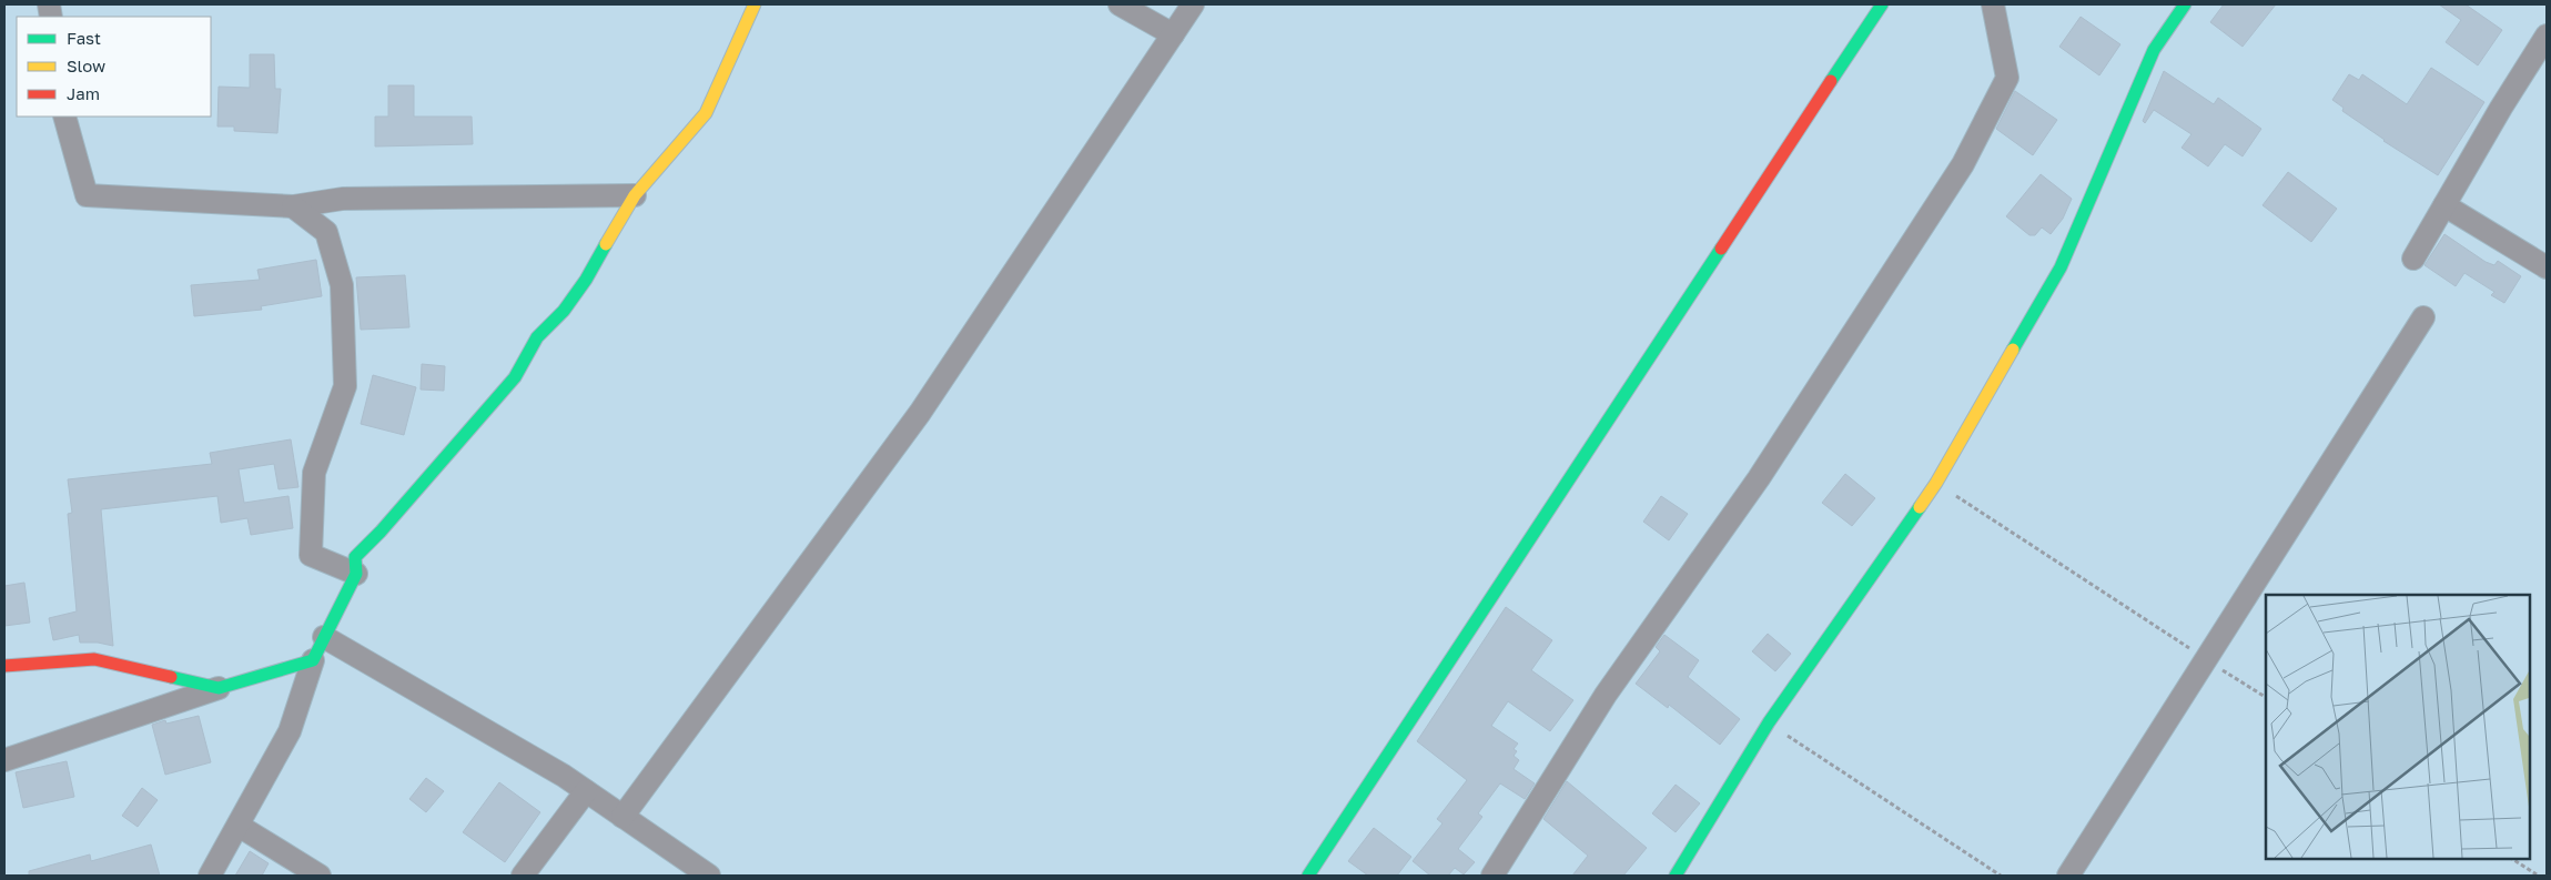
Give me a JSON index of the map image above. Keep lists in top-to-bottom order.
{
  "legend": ["Fast", "Slow", "Jam"]
}
